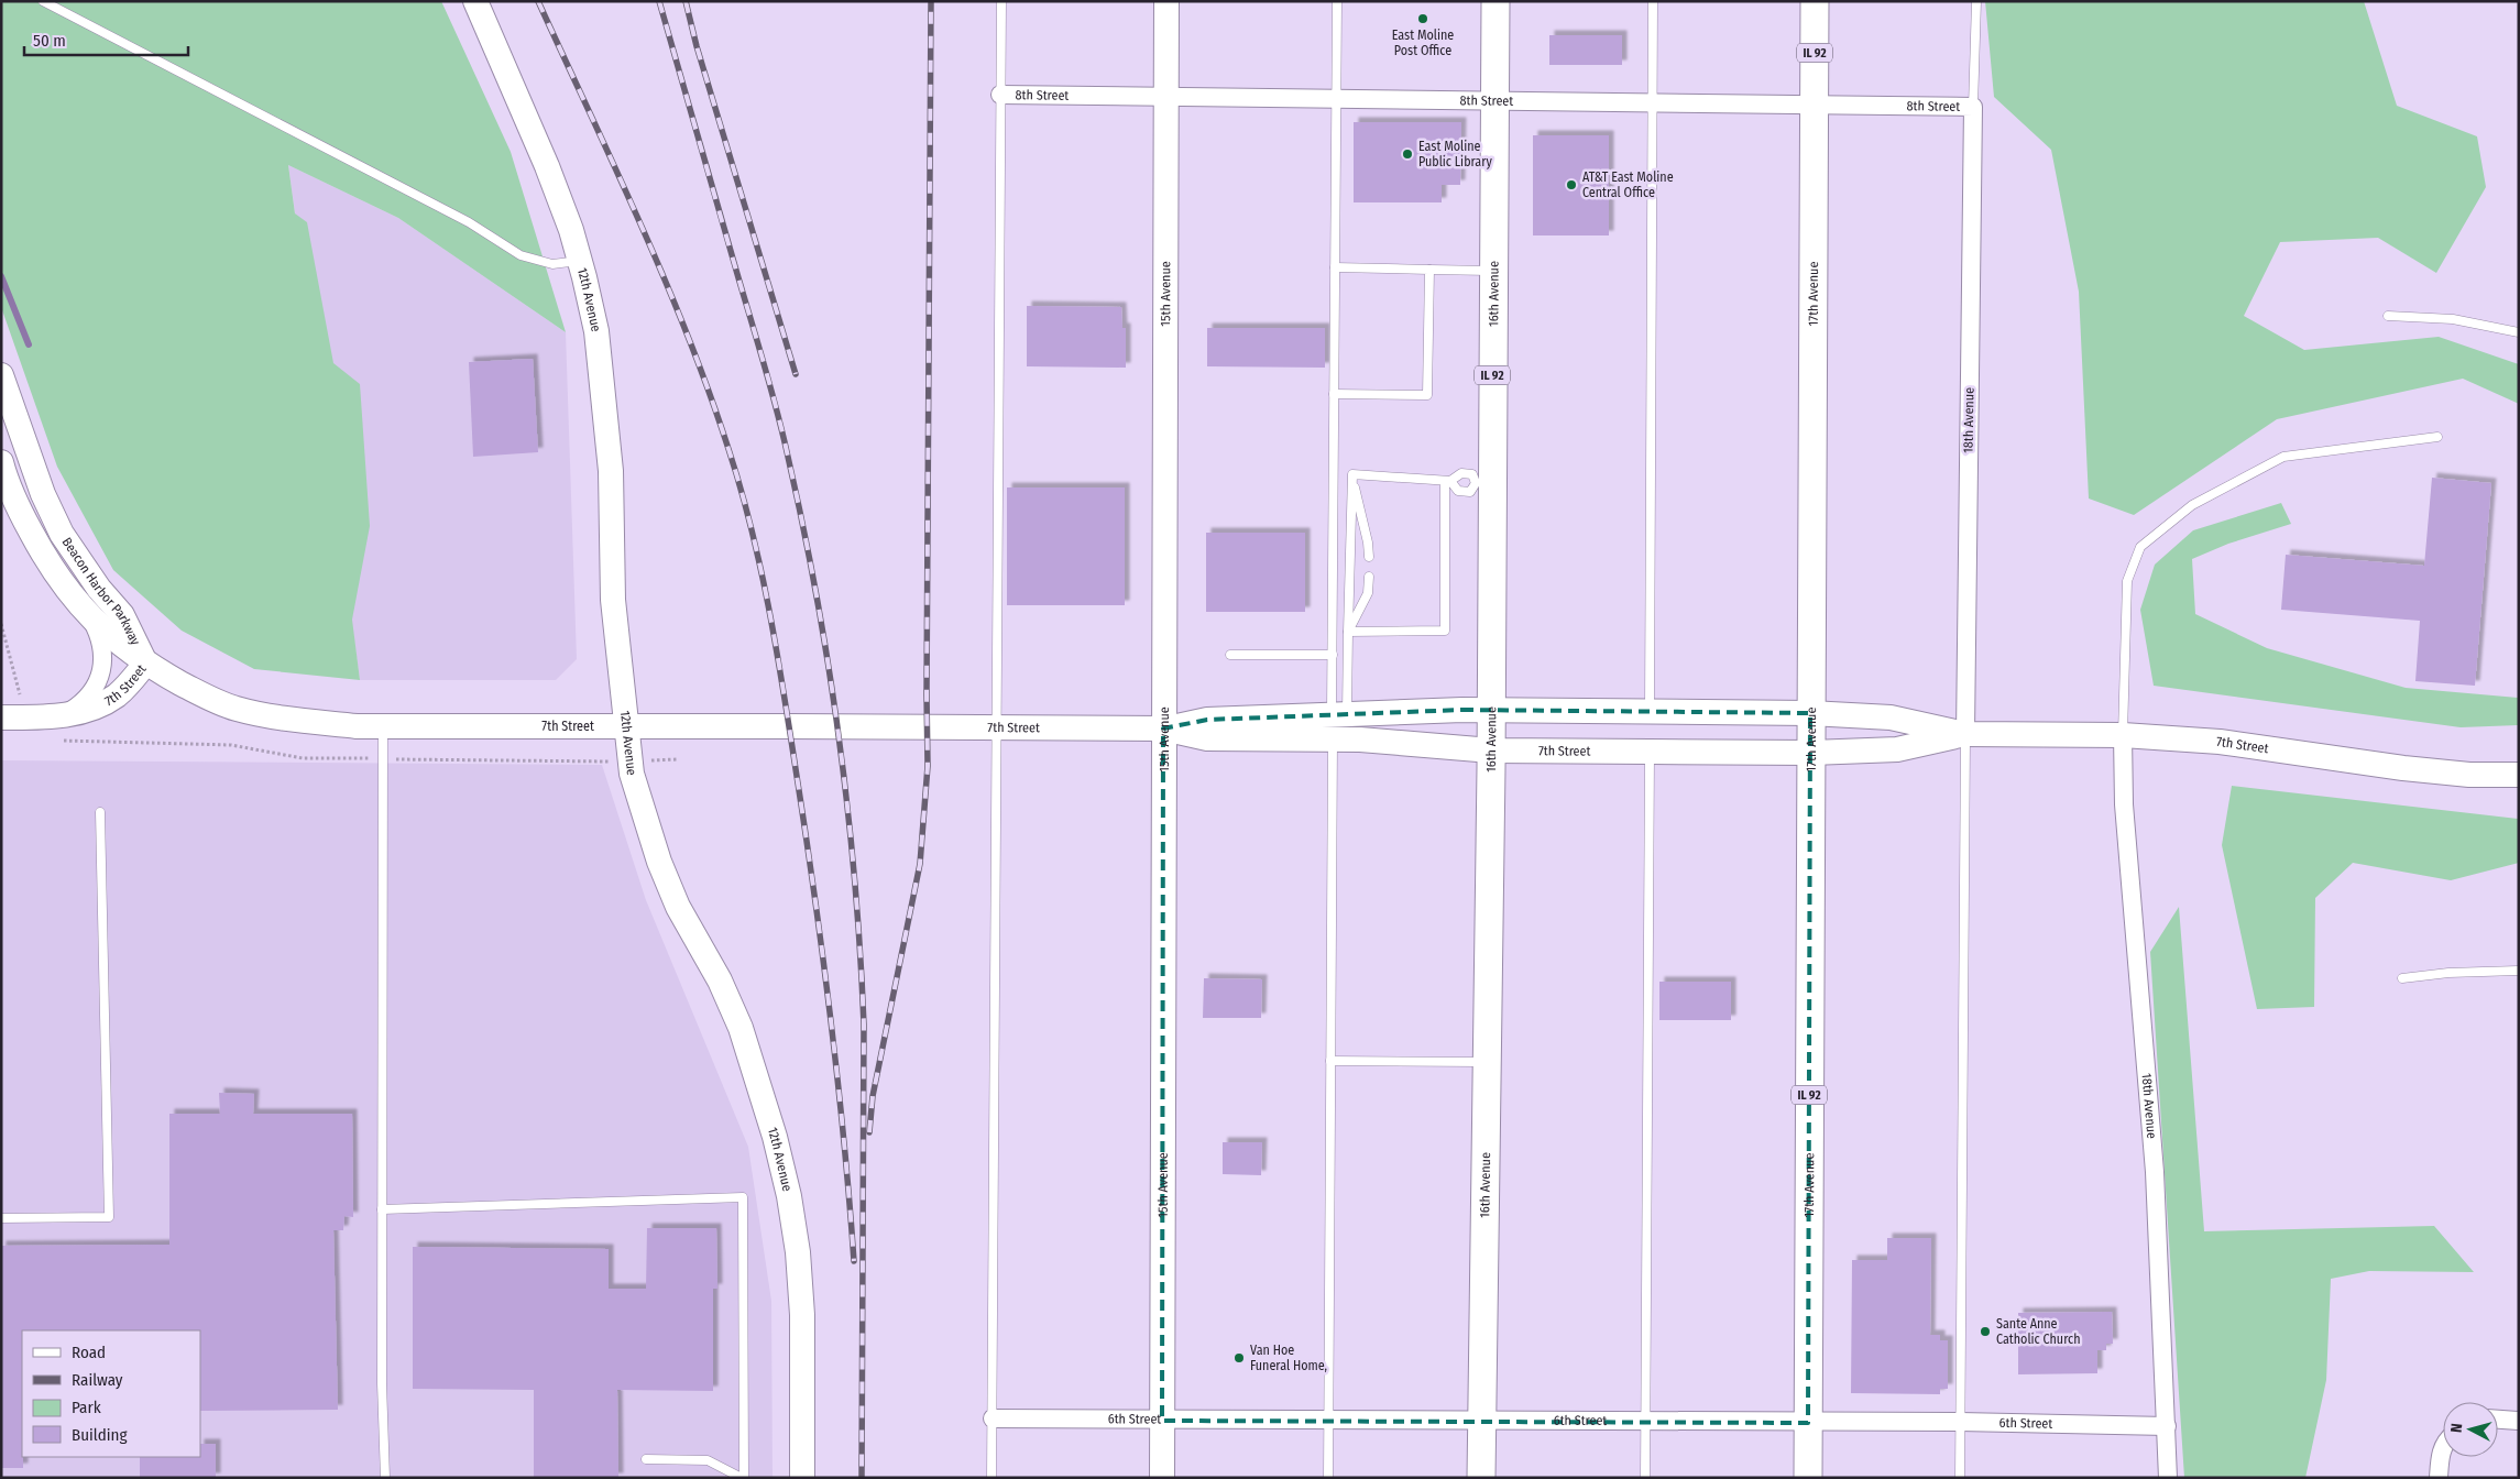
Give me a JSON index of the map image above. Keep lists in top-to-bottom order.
{
  "streets": {
    "main road": ["IL 92", "16th Avenue", "17th Avenue"],
    "street": [
      "8th Street",
      "15th Avenue",
      "12th Avenue",
      "18th Avenue",
      "Beacon Harbor Parkway",
      "7th Street",
      "6th Street"
    ]
  },
  "crossings": [
    ["8th Street", "15th Avenue"],
    ["8th Street", "16th Avenue"],
    ["8th Street", "17th Avenue"],
    ["8th Street", "18th Avenue"],
    ["15th Avenue", "7th Street"],
    ["15th Avenue", "6th Street"],
    ["16th Avenue", "7th Street"],
    ["16th Avenue", "6th Street"],
    ["17th Avenue", "7th Street"],
    ["17th Avenue", "6th Street"],
    ["12th Avenue", "7th Street"],
    ["18th Avenue", "7th Street"],
    ["18th Avenue", "6th Street"],
    ["Beacon Harbor Parkway", "7th Street"]
  ],
  "places": [
    "East Moline Post Office",
    "East Moline Public Library",
    "AT&T East Moline Central Office",
    "Sante Anne Catholic Church",
    "Van Hoe Funeral Home,"
  ],
  "legend": [
    "Road",
    "Railway",
    "Park",
    "Building"
  ],
  "scale_bar": "50 m",
  "north": "left"
}
